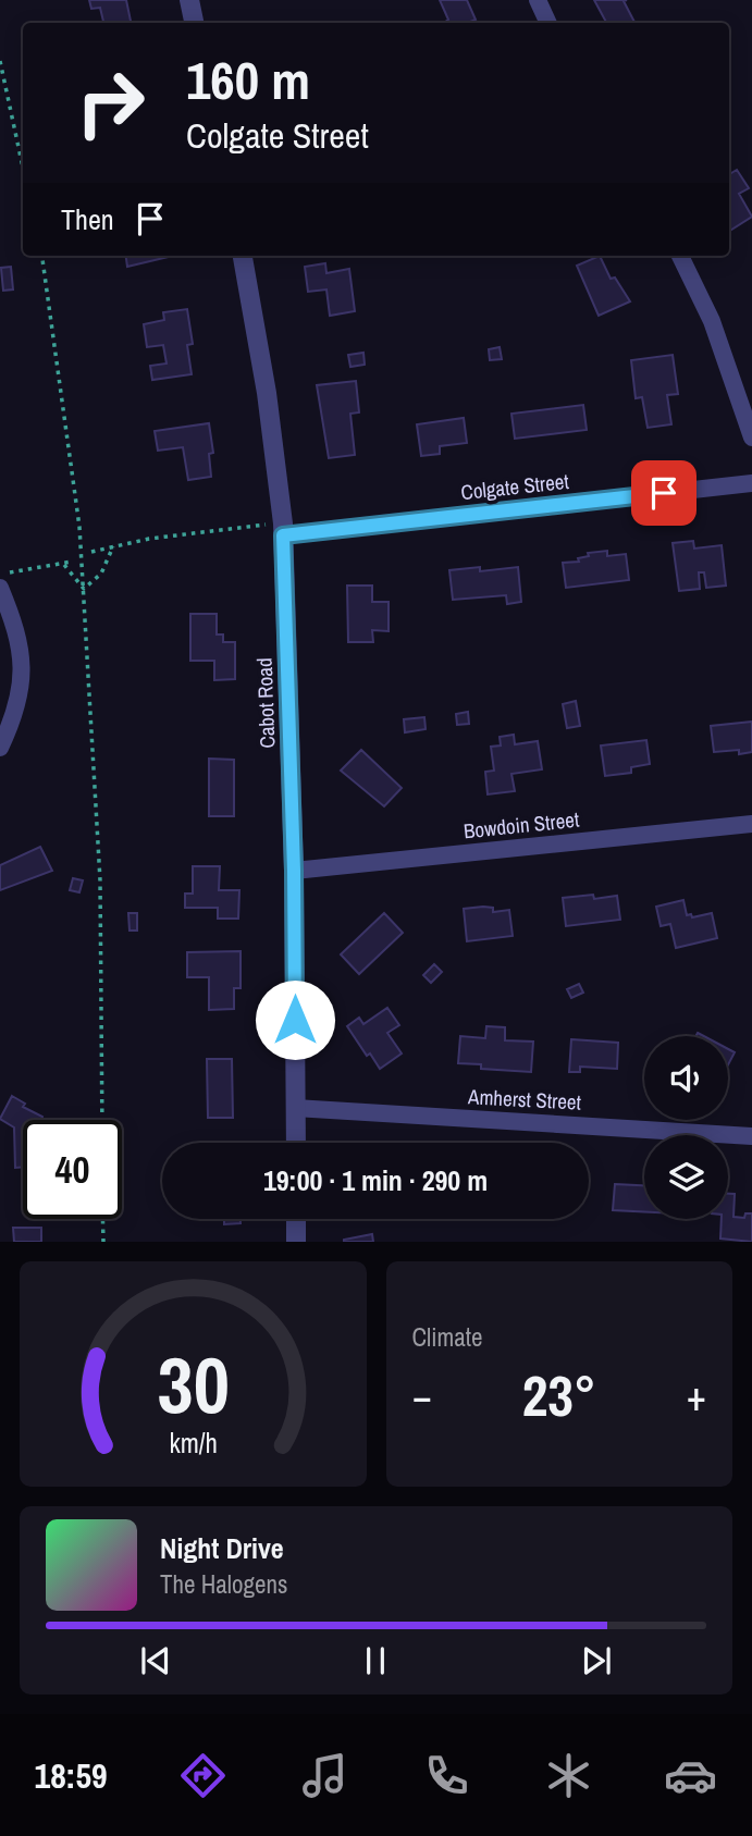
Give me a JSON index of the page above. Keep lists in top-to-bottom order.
{
  "streets": {
    "street": [
      "Colgate Street",
      "Cabot Road",
      "Bowdoin Street",
      "Amherst Street"
    ]
  },
  "crossings": [
    ["Colgate Street", "Cabot Road"],
    ["Cabot Road", "Bowdoin Street"],
    ["Cabot Road", "Amherst Street"]
  ],
  "page": {
    "turn": ["160 m", "Colgate Street"],
    "then": "Then",
    "limit": "40",
    "trip": "19:00 · 1 min · 290 m",
    "tile": "Climate",
    "heat": ["−", "23°", "+"],
    "song": ["Night Drive", "The Halogens"],
    "tabs": "18:59",
    "gauge": ["30", "km/h"]
  }
}
